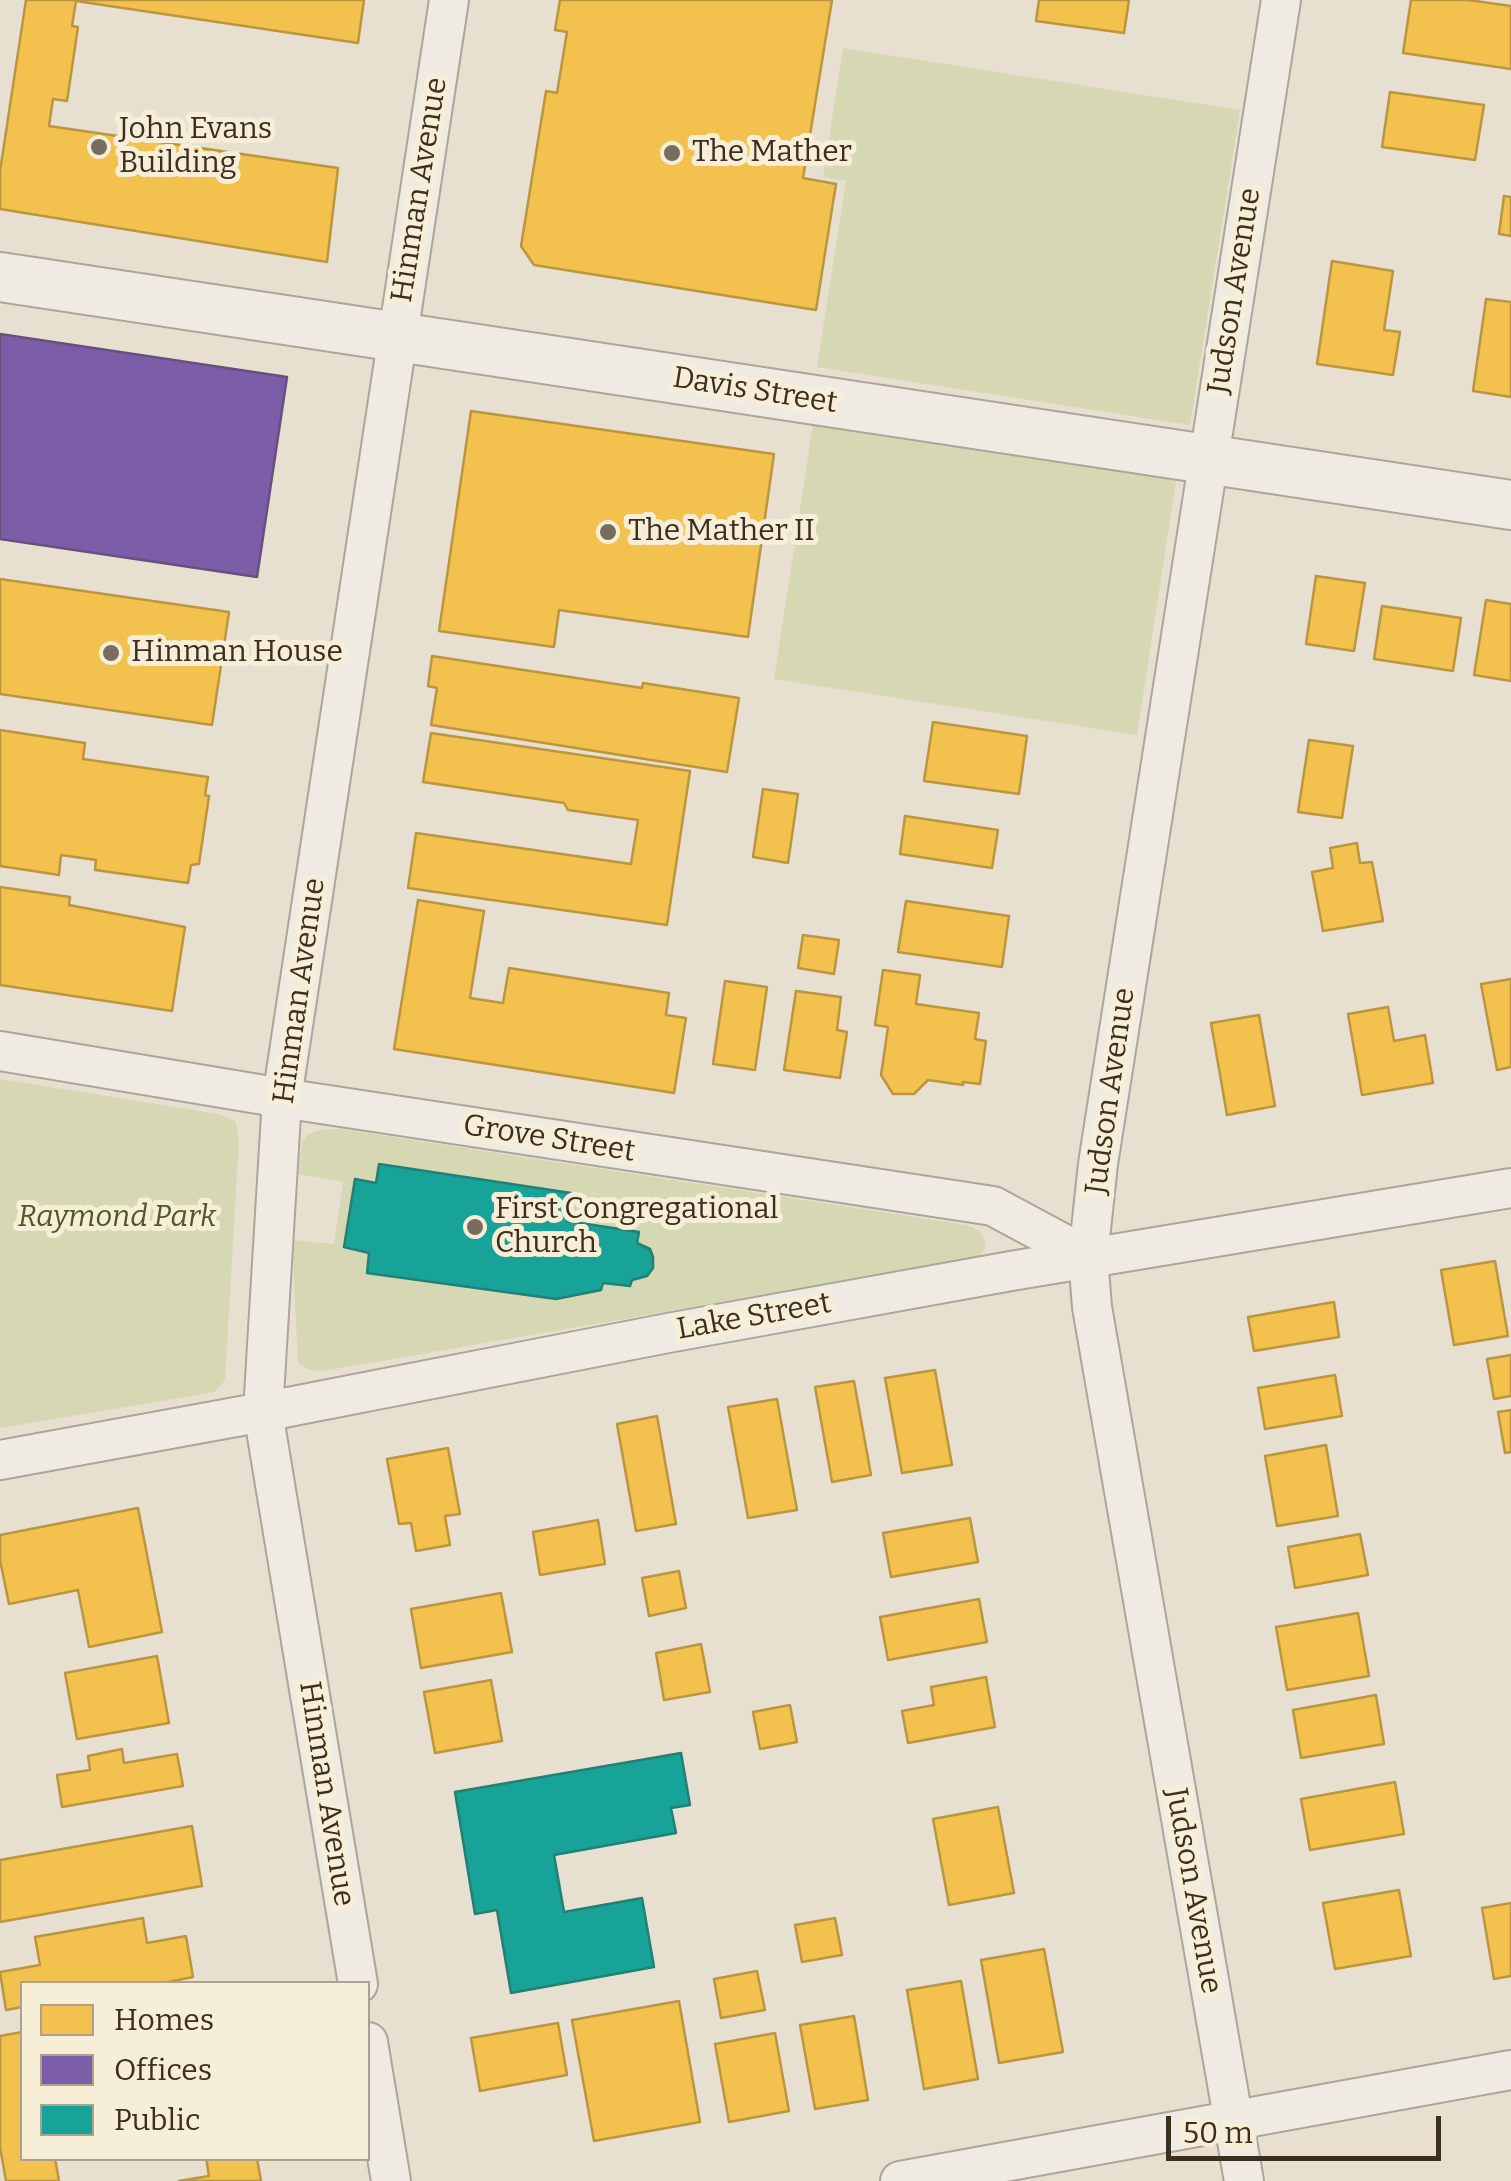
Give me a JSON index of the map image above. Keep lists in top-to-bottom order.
{
  "streets": {
    "street": [
      "Hinman Avenue",
      "Judson Avenue",
      "Davis Street",
      "Grove Street",
      "Lake Street"
    ]
  },
  "crossings": [
    ["Hinman Avenue", "Davis Street"],
    ["Hinman Avenue", "Grove Street"],
    ["Hinman Avenue", "Lake Street"],
    ["Judson Avenue", "Davis Street"],
    ["Judson Avenue", "Grove Street"],
    ["Judson Avenue", "Lake Street"],
    ["Grove Street", "Lake Street"]
  ],
  "parks": ["Raymond Park"],
  "places": [
    "John Evans Building",
    "The Mather",
    "The Mather II",
    "Hinman House",
    "First Congregational Church"
  ],
  "legend": ["Homes", "Offices", "Public"],
  "scale_bar": "50 m"
}
